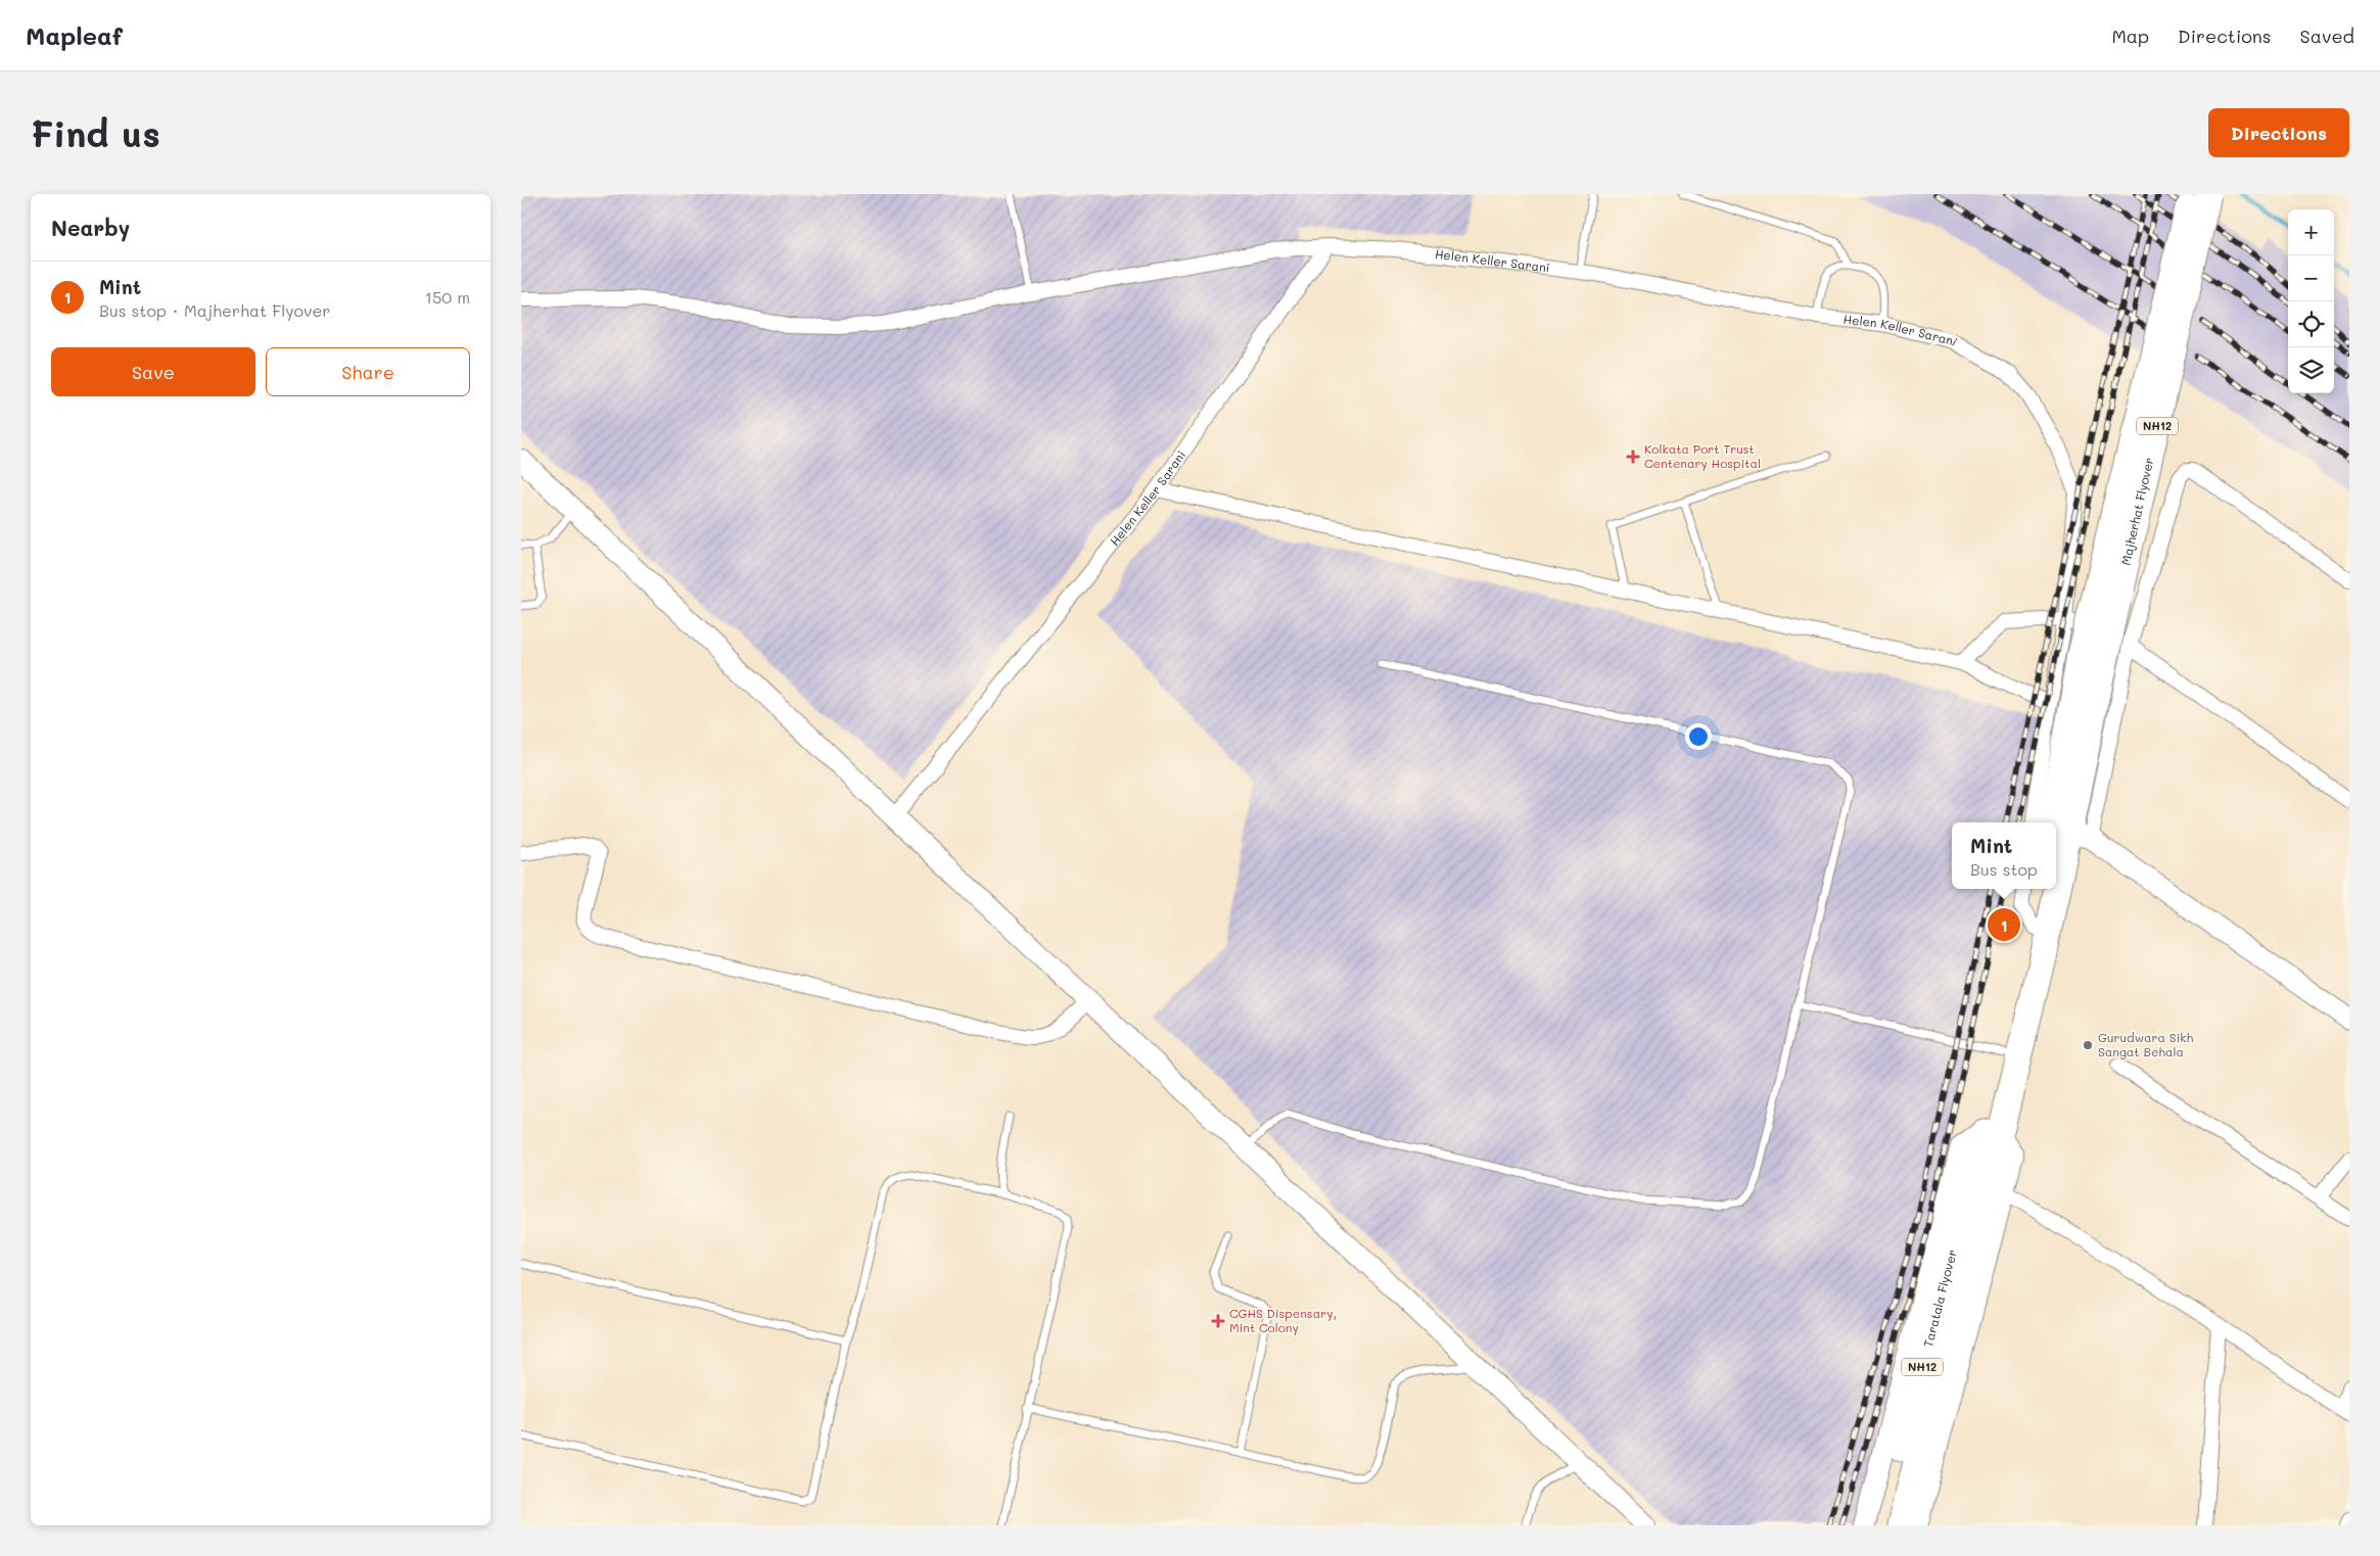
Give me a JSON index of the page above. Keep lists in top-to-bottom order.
{
  "streets": {
    "highway": ["NH12", "Majherhat Flyover", "Taratala Flyover"],
    "street": ["Helen Keller Sarani"]
  },
  "crossings": [
    ["NH12", "Majherhat Flyover"],
    ["NH12", "Taratala Flyover"]
  ],
  "places": {
    "health": ["Kolkata Port Trust Centenary Hospital", "CGHS Dispensary, Mint Colony"],
    "other": ["Gurudwara Sikh Sangat Behala"]
  },
  "page": {
    "header": "Mapleaf",
    "nav": ["Map", "Directions", "Saved"],
    "buttons": [
      "Directions",
      ["Save", "Share"]
    ],
    "title": "Find us",
    "heading": "Nearby",
    "map_buttons": ["+", "−"],
    "list": [
      {
        "mark": "1",
        "name": "Mint",
        "note": "Bus stop · Majherhat Flyover",
        "value": "150 m"
      }
    ],
    "popup": ["Mint", "Bus stop"],
    "pins": "1"
  }
}
